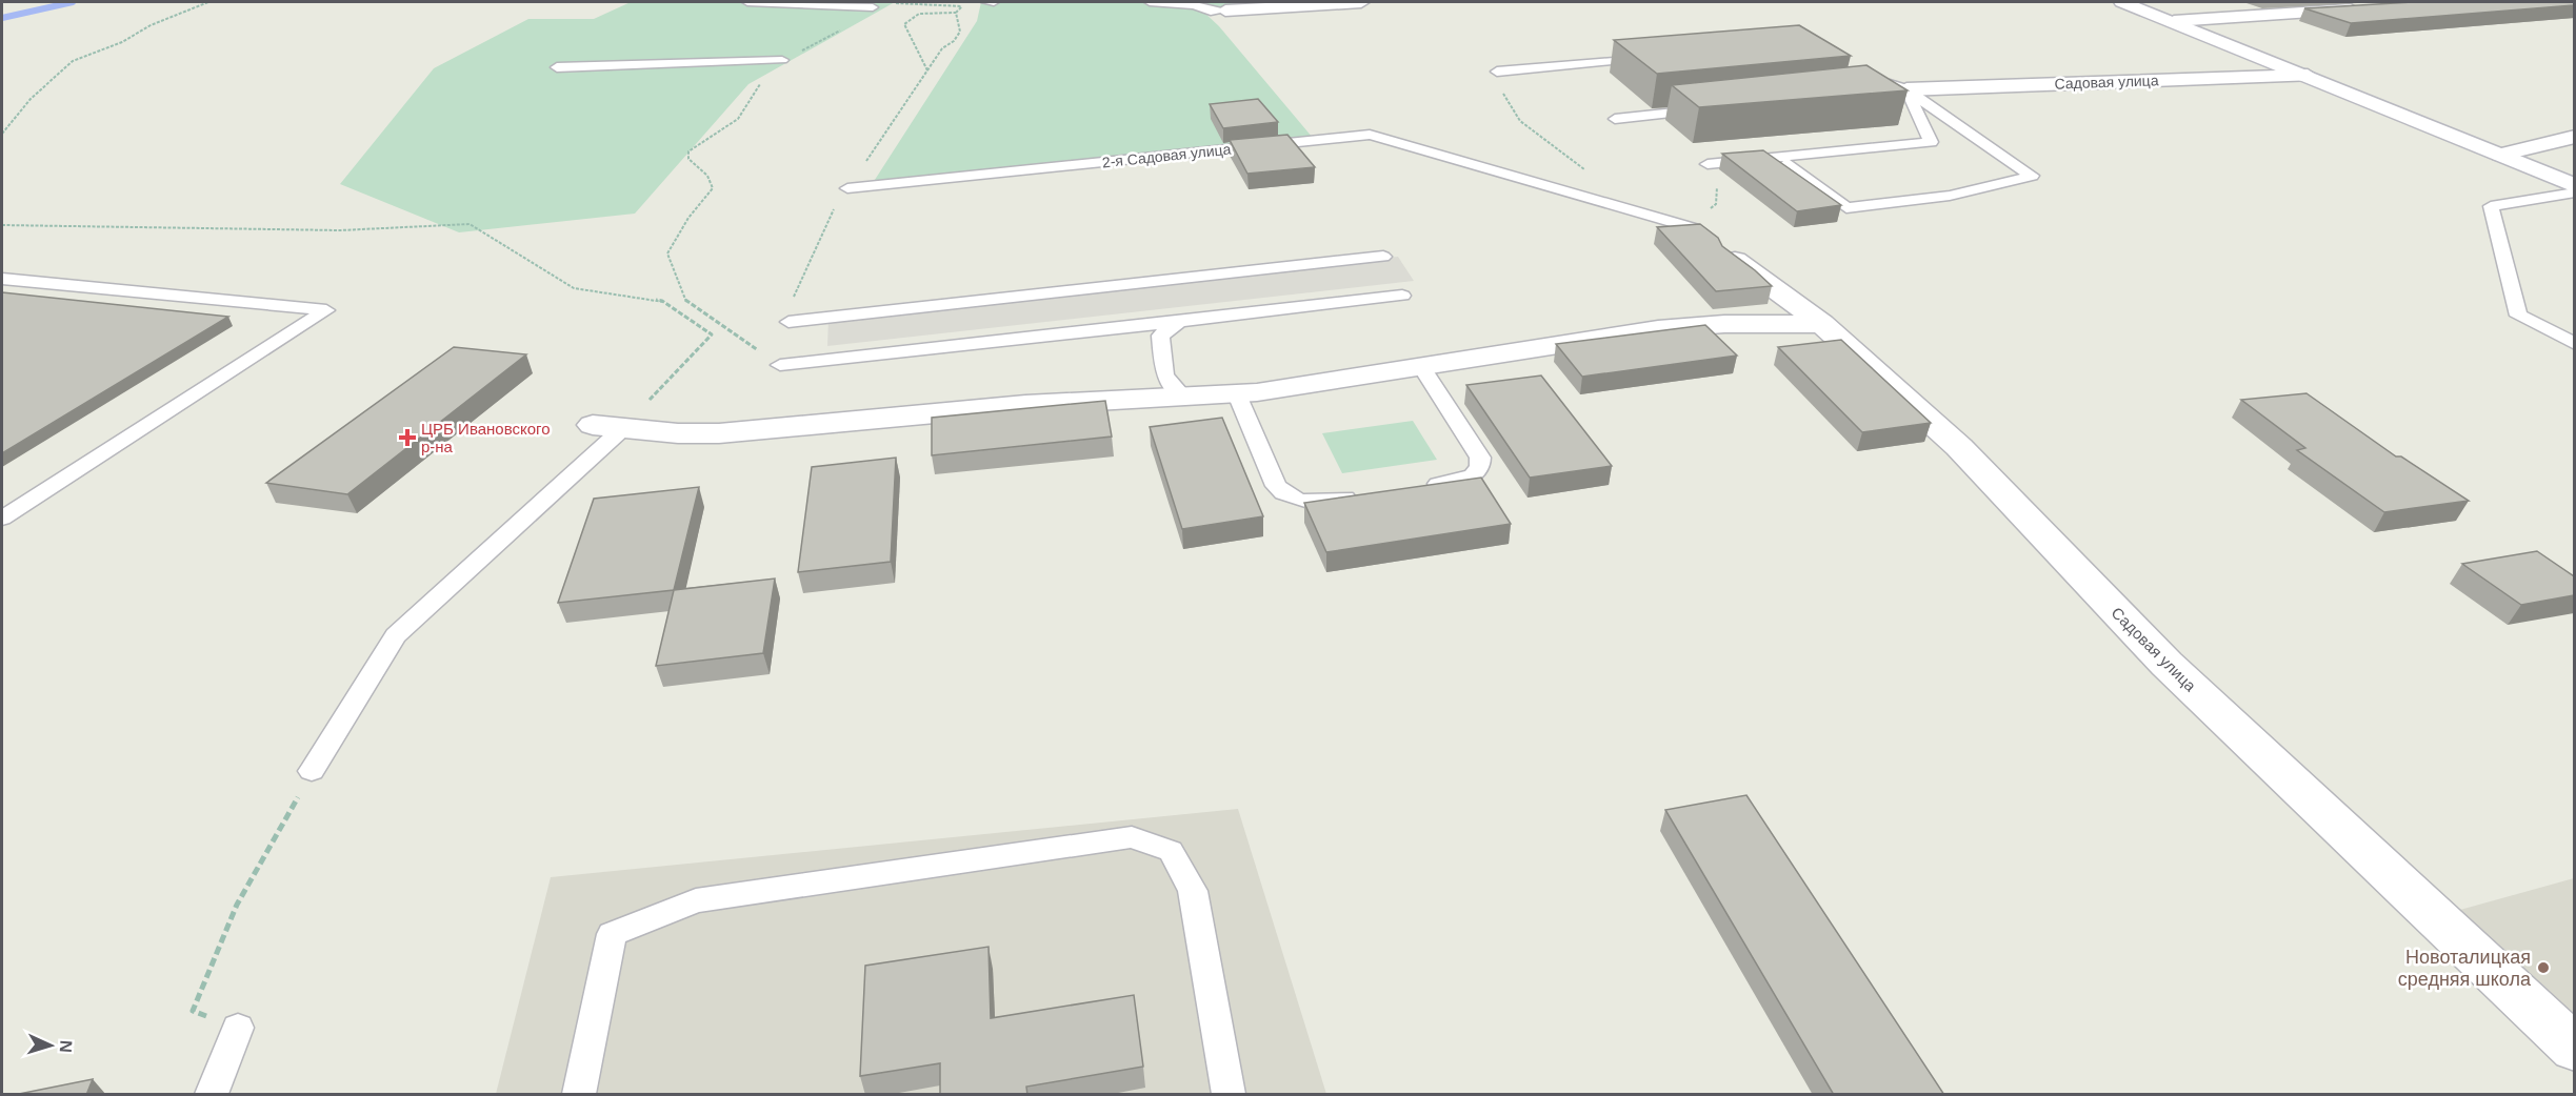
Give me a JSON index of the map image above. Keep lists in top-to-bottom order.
{
  "streets": {
    "street": ["Садовая улица"],
    "lane": ["2-я Садовая улица"]
  },
  "crossings": [
    ["Садовая улица", "2-я Садовая улица"]
  ],
  "places": {
    "health": ["ЦРБ Ивановского р-на"],
    "other": ["Новоталицкая средняя школа"]
  },
  "north": "right"
}
